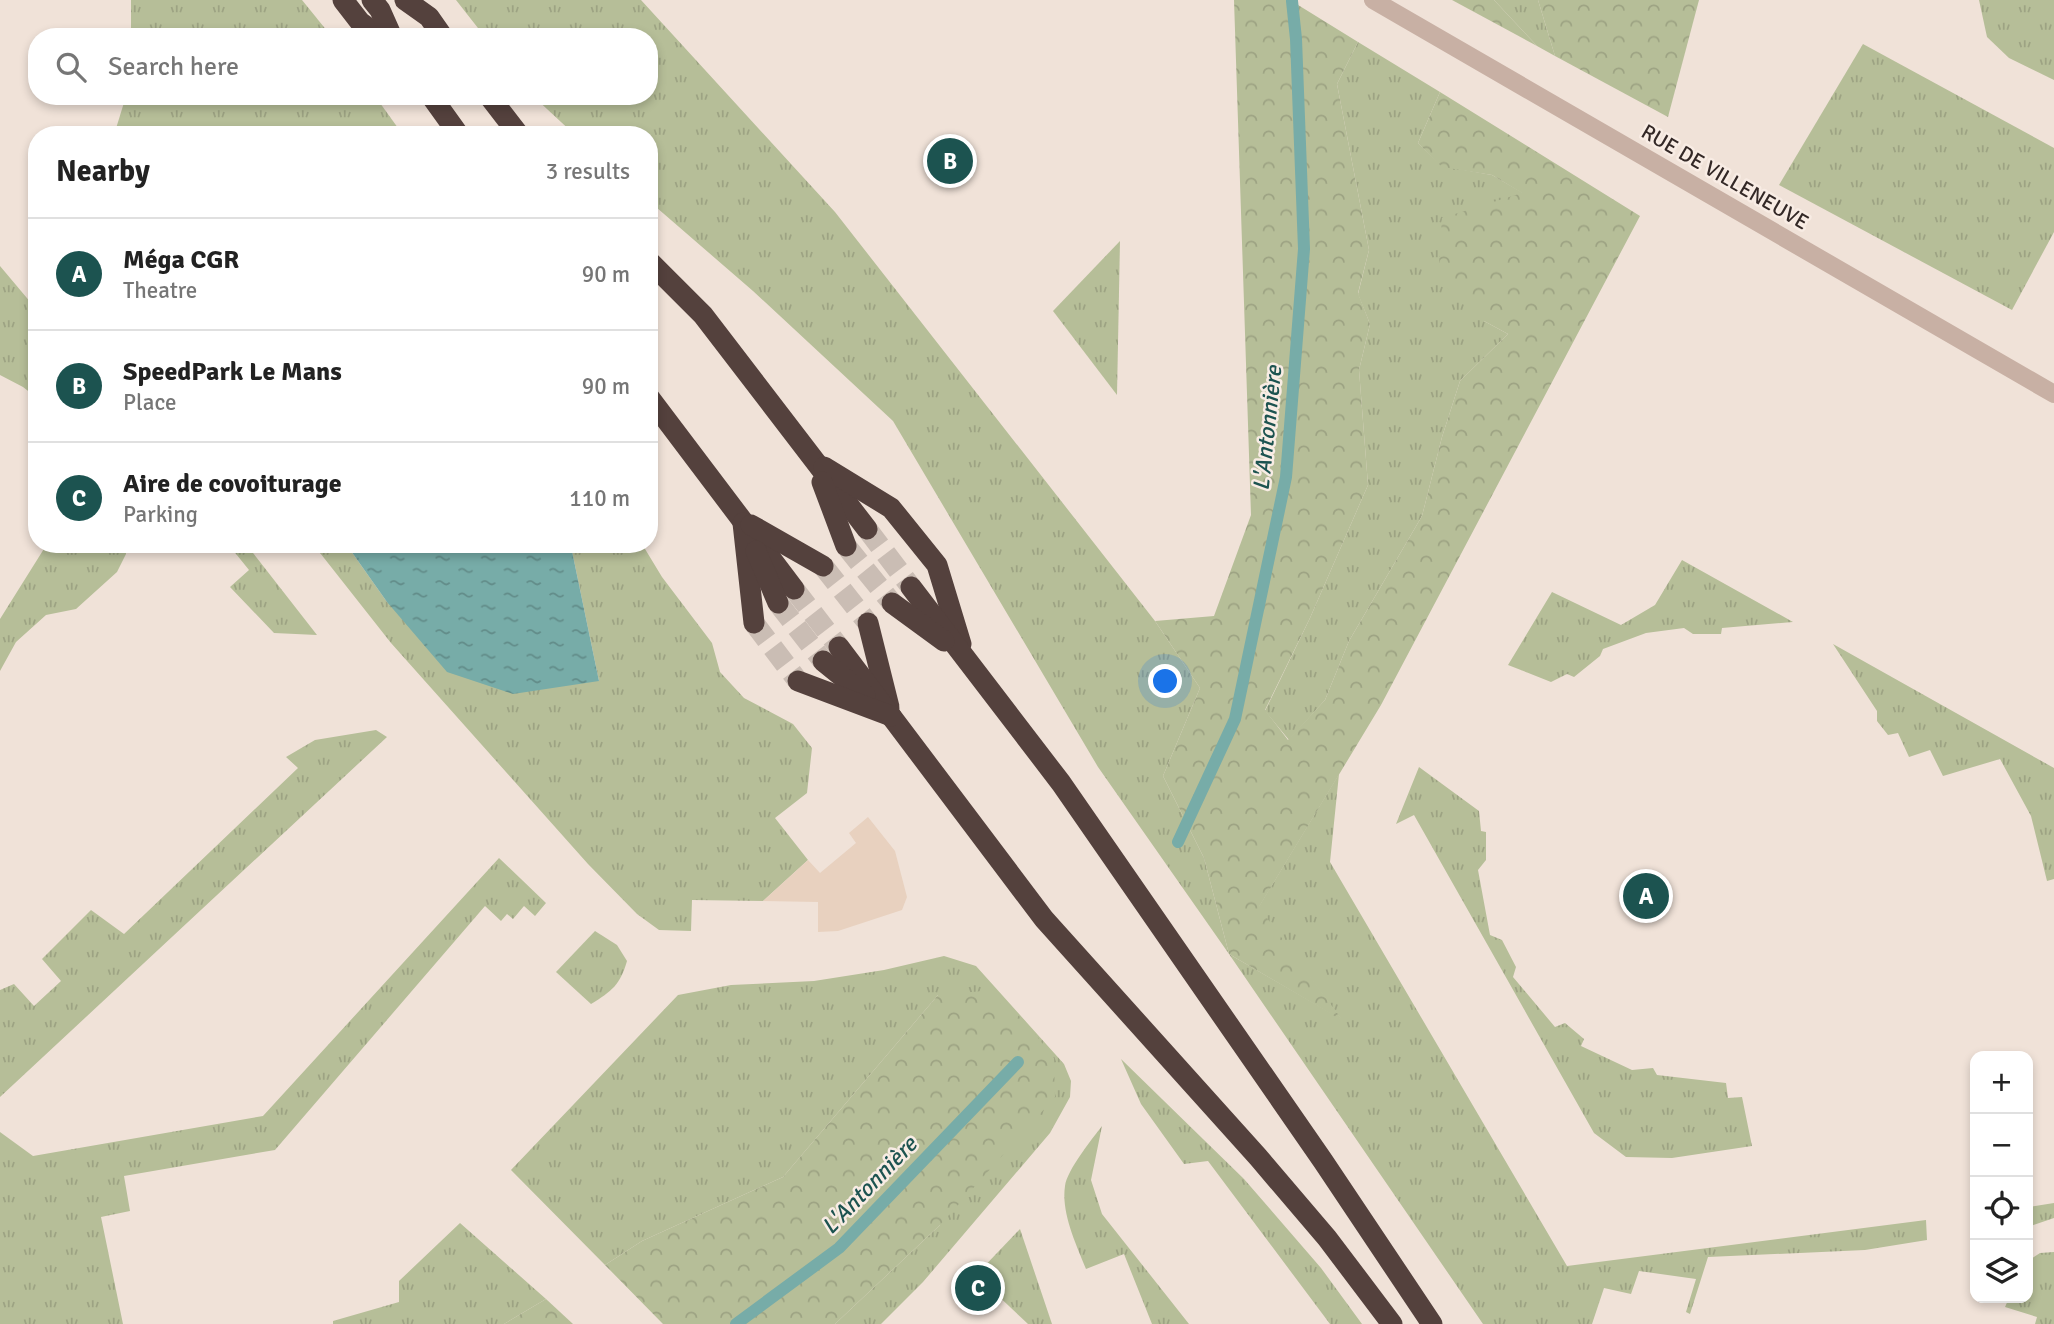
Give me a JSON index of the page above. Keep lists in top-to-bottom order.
{
  "streets": {
    "street": ["RUE DE VILLENEUVE"]
  },
  "water": ["L'Antonnière"],
  "page": {
    "search": "Search here",
    "heading": ["Nearby", "3 results"],
    "pins": ["B", "A", "C"],
    "list": [
      {
        "mark": "A",
        "name": "Méga CGR",
        "note": "Theatre",
        "value": "90 m"
      },
      {
        "mark": "B",
        "name": "SpeedPark Le Mans",
        "note": "Place",
        "value": "90 m"
      },
      {
        "mark": "C",
        "name": "Aire de covoiturage",
        "note": "Parking",
        "value": "110 m"
      }
    ],
    "map_buttons": ["+", "−"]
  }
}
